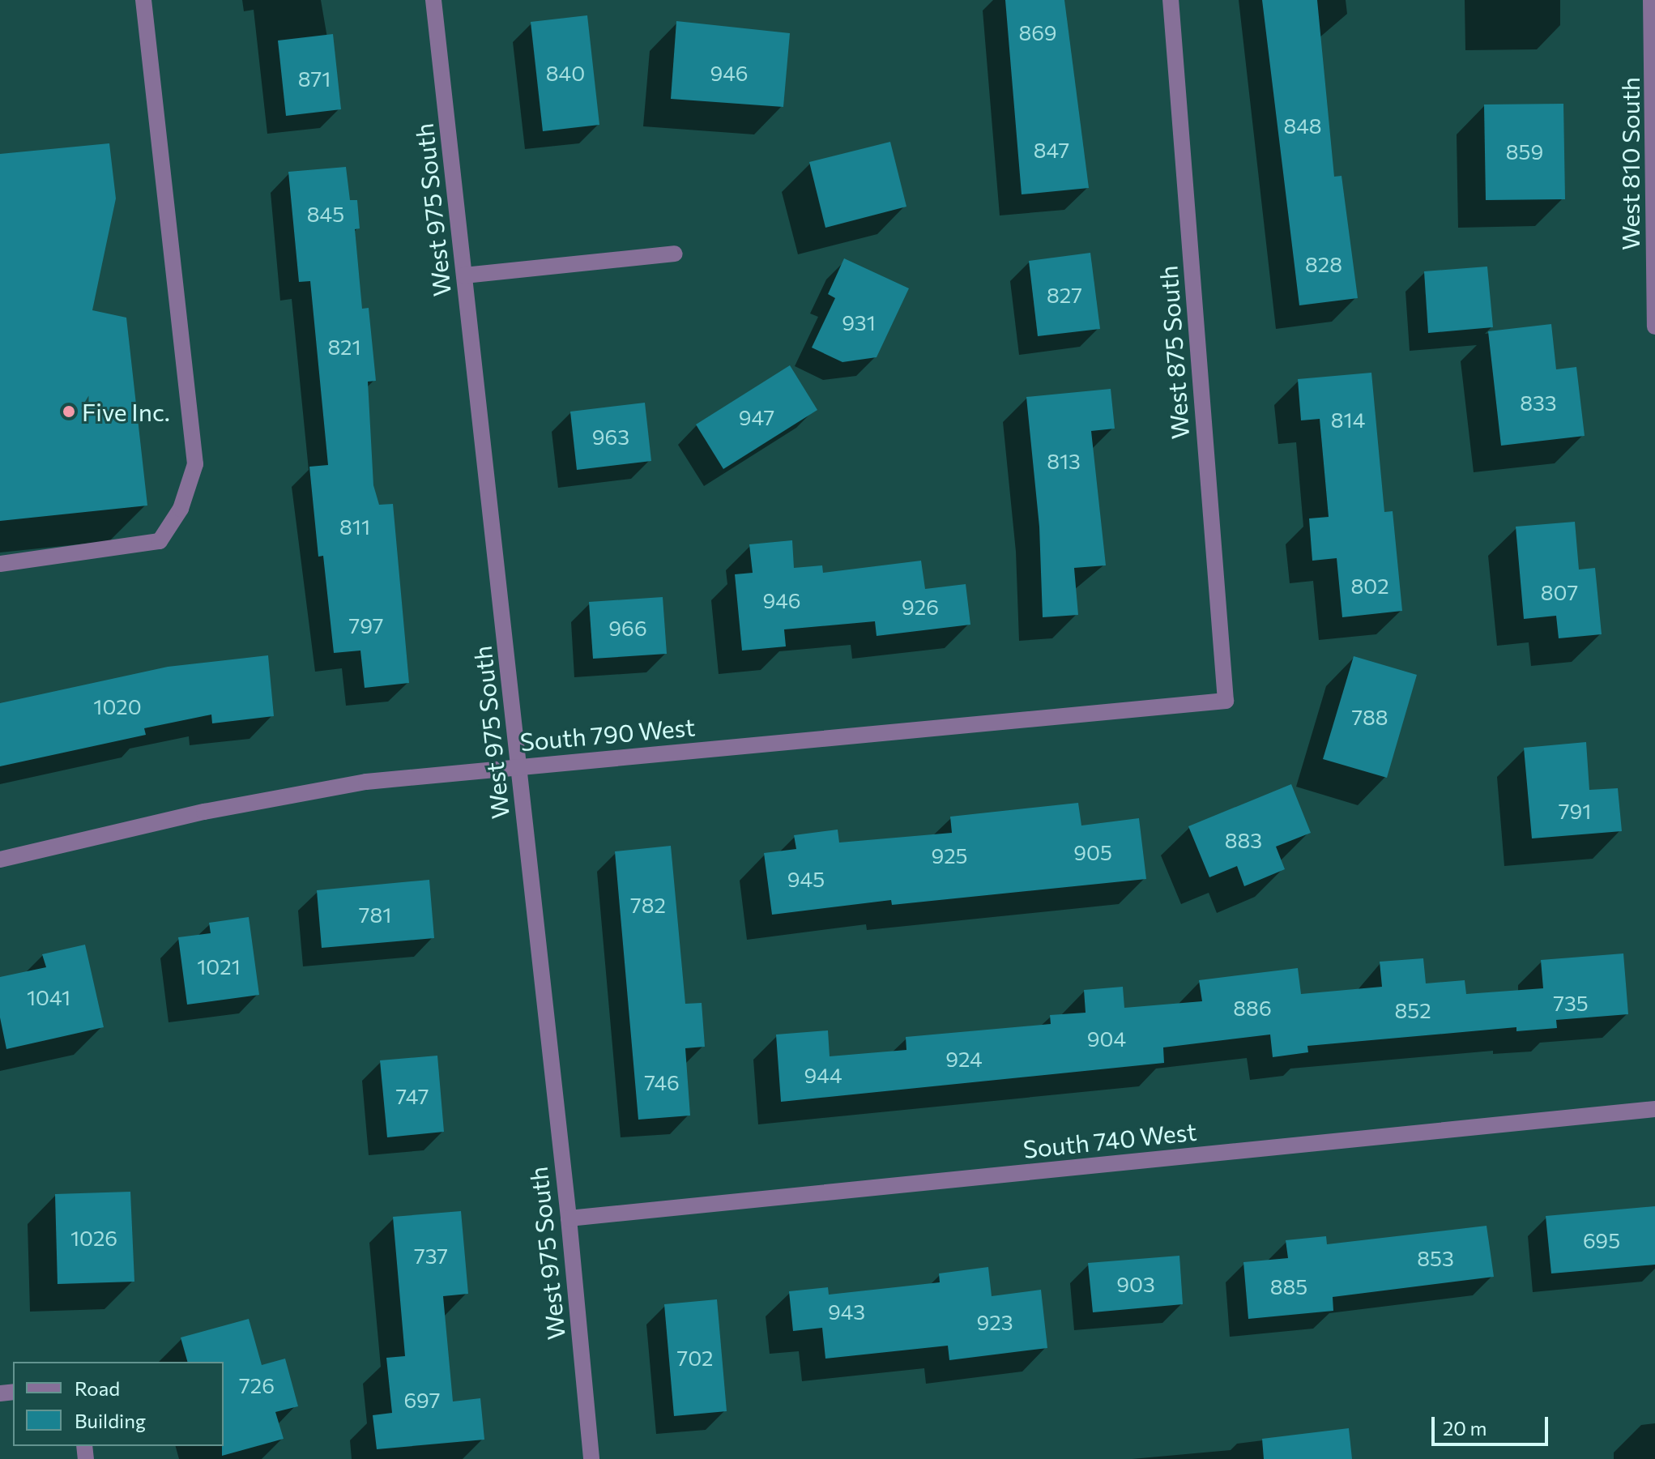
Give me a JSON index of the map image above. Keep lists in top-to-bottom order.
{
  "streets": {
    "street": [
      "West 810 South",
      "West 975 South",
      "West 875 South",
      "South 790 West",
      "South 740 West"
    ]
  },
  "crossings": [
    ["West 975 South", "South 790 West"],
    ["West 975 South", "South 740 West"],
    ["West 875 South", "South 790 West"]
  ],
  "places": ["Five Inc."],
  "house_numbers": [
    "869",
    "840",
    "946",
    "871",
    "848",
    "847",
    "859",
    "845",
    "828",
    "827",
    "931",
    "821",
    "833",
    "947",
    "814",
    "963",
    "813",
    "811",
    "802",
    "807",
    "946",
    "926",
    "797",
    "966",
    "1020",
    "788",
    "791",
    "883",
    "905",
    "925",
    "945",
    "782",
    "781",
    "1021",
    "1041",
    "735",
    "886",
    "852",
    "904",
    "924",
    "944",
    "746",
    "747",
    "1026",
    "695",
    "737",
    "853",
    "903",
    "885",
    "943",
    "923",
    "702",
    "726",
    "697"
  ],
  "legend": ["Road", "Building"],
  "scale_bar": "20 m"
}
